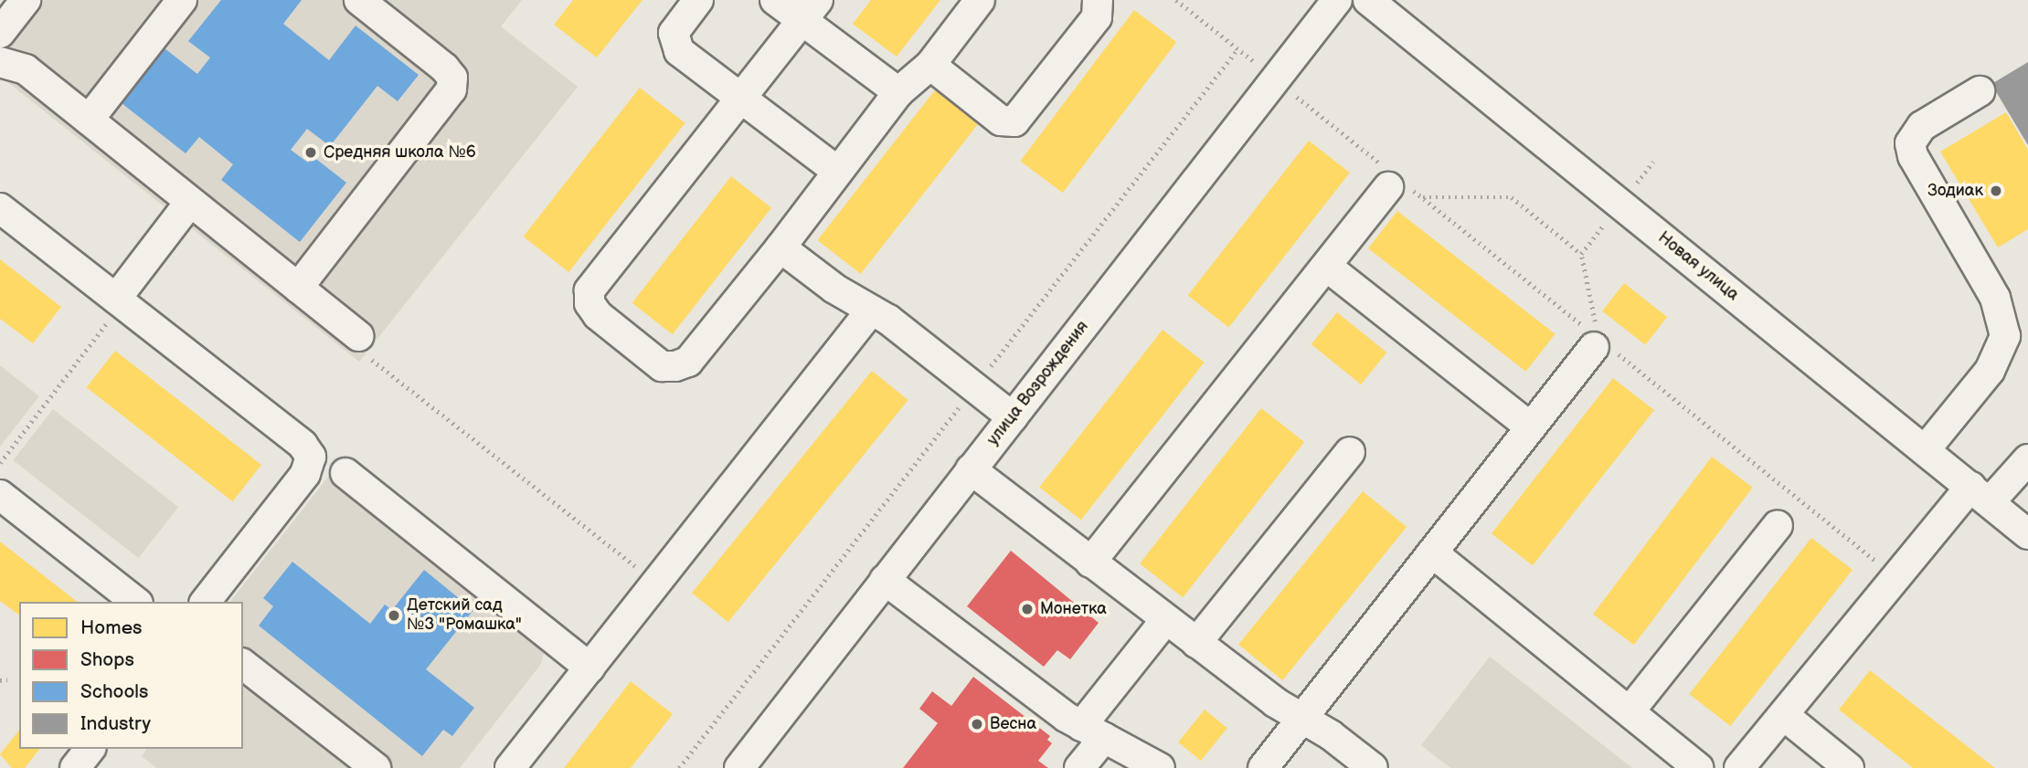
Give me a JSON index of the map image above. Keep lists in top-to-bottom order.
{
  "streets": {
    "street": ["Новая улица", "улица Возрождения"]
  },
  "places": [
    "Средняя школа №6",
    "Зодиак",
    "Монетка",
    "Детский сад №3 \"Ромашка\"",
    "Весна"
  ],
  "legend": [
    "Homes",
    "Shops",
    "Schools",
    "Industry"
  ]
}
